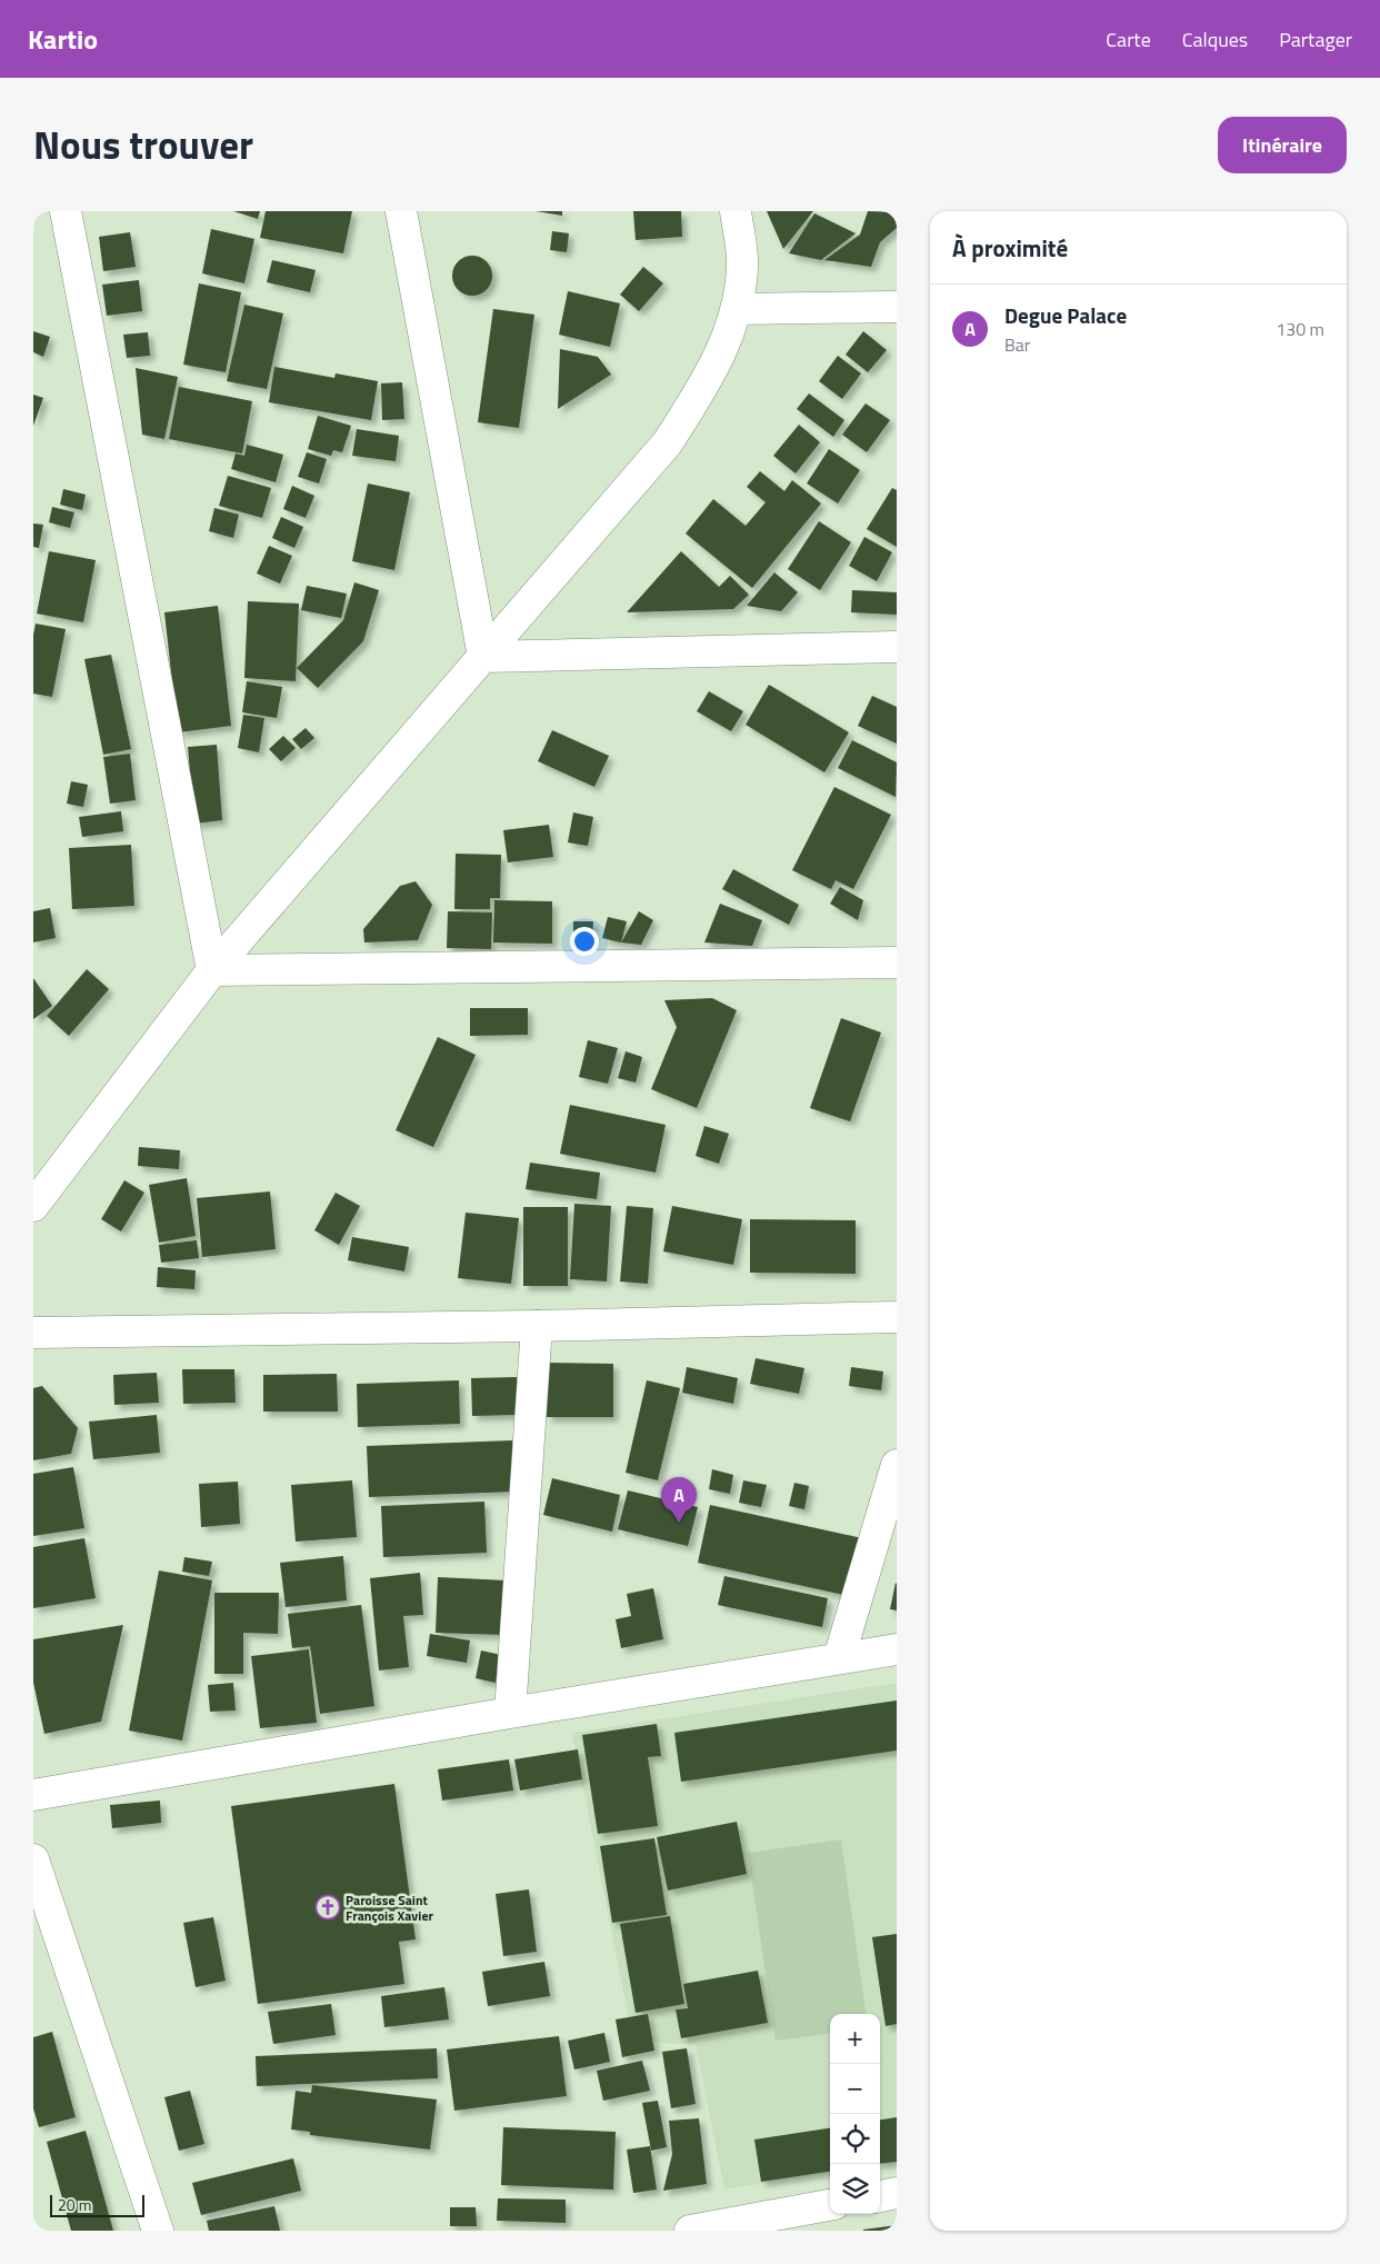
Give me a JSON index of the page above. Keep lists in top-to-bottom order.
{
  "places": {
    "church": ["Paroisse Saint François Xavier"]
  },
  "scale_bar": "20 m",
  "page": {
    "header": "Kartio",
    "nav": ["Carte", "Calques", "Partager"],
    "title": "Nous trouver",
    "buttons": "Itinéraire",
    "heading": "À proximité",
    "list": [
      {
        "mark": "A",
        "name": "Degue Palace",
        "note": "Bar",
        "value": "130 m"
      }
    ],
    "pins": "A",
    "map_buttons": ["+", "−"],
    "scale": "20 m"
  }
}
